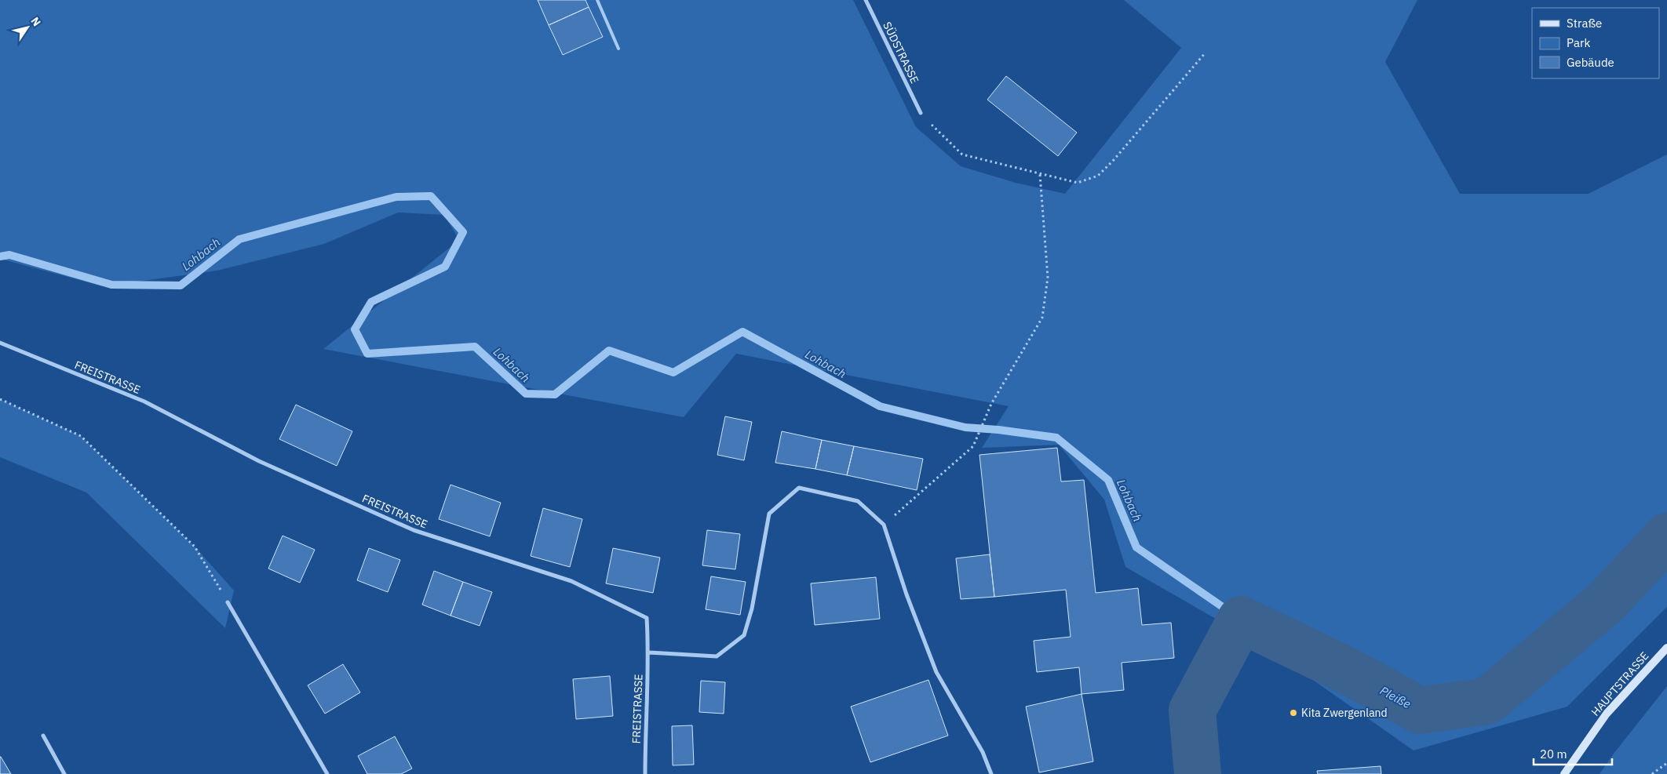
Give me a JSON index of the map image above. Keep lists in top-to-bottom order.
{
  "streets": {
    "main road": ["HAUPTSTRASSE"],
    "street": ["SÜDSTRASSE", "FREISTRASSE"]
  },
  "water": ["Lohbach", "Pleiße"],
  "places": ["Kita Zwergenland"],
  "legend": ["Straße", "Park", "Gebäude"],
  "scale_bar": "20 m",
  "north": "top right"
}
